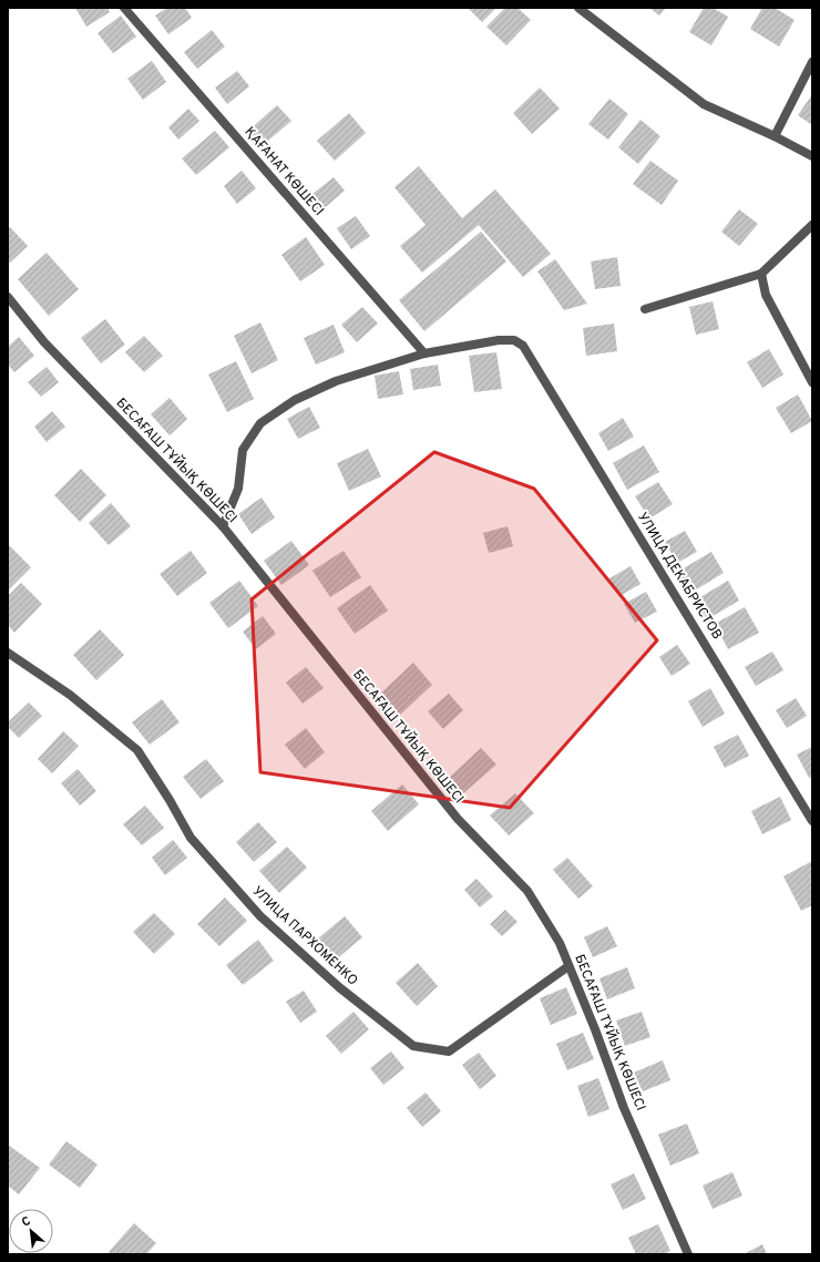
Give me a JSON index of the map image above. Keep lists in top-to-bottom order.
{
  "streets": {
    "street": [
      "ҚАҒАНАТ КӨШЕСІ",
      "БЕСАҒАШ ТҰЙЫҚ КӨШЕСІ",
      "УЛИЦА ДЕКАБРИСТОВ",
      "УЛИЦА ПАРХОМЕНКО"
    ]
  },
  "crossings": [
    ["ҚАҒАНАТ КӨШЕСІ", "УЛИЦА ДЕКАБРИСТОВ"],
    ["БЕСАҒАШ ТҰЙЫҚ КӨШЕСІ", "УЛИЦА ПАРХОМЕНКО"]
  ],
  "north": "top left"
}
